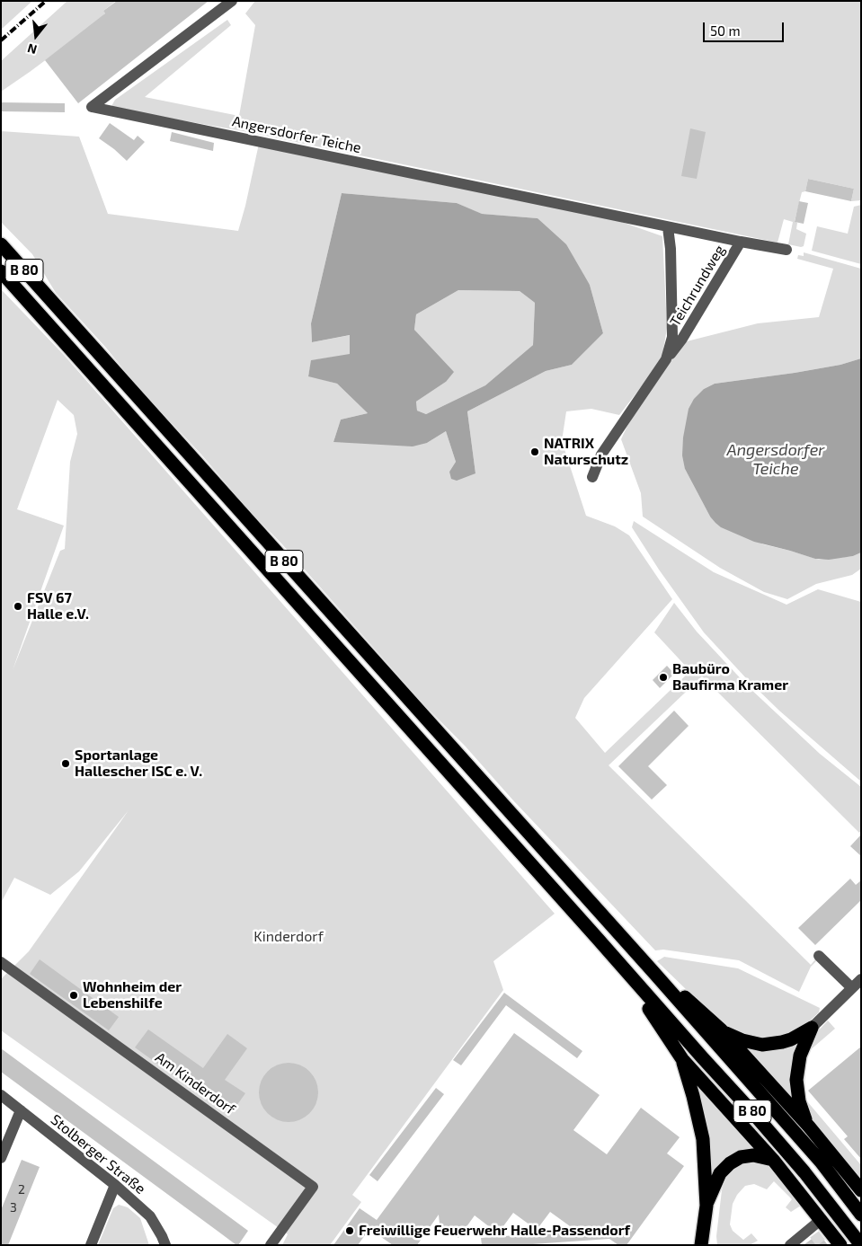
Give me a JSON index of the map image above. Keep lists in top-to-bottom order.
{
  "streets": {
    "highway": ["B 80"],
    "street": [
      "Angersdorfer Teiche",
      "Teichrundweg",
      "Am Kinderdorf",
      "Stolberger Straße"
    ]
  },
  "crossings": [
    ["Angersdorfer Teiche", "Teichrundweg"]
  ],
  "water": ["Angersdorfer Teiche"],
  "parks": ["Kinderdorf"],
  "places": [
    "NATRIX Naturschutz",
    "FSV 67 Halle e.V.",
    "Baubüro Baufirma Kramer",
    "Sportanlage Hallescher ISC e. V.",
    "Wohnheim der Lebenshilfe",
    "Freiwillige Feuerwehr Halle-Passendorf"
  ],
  "house_numbers": ["2", "3"],
  "scale_bar": "50 m",
  "north": "bottom"
}
